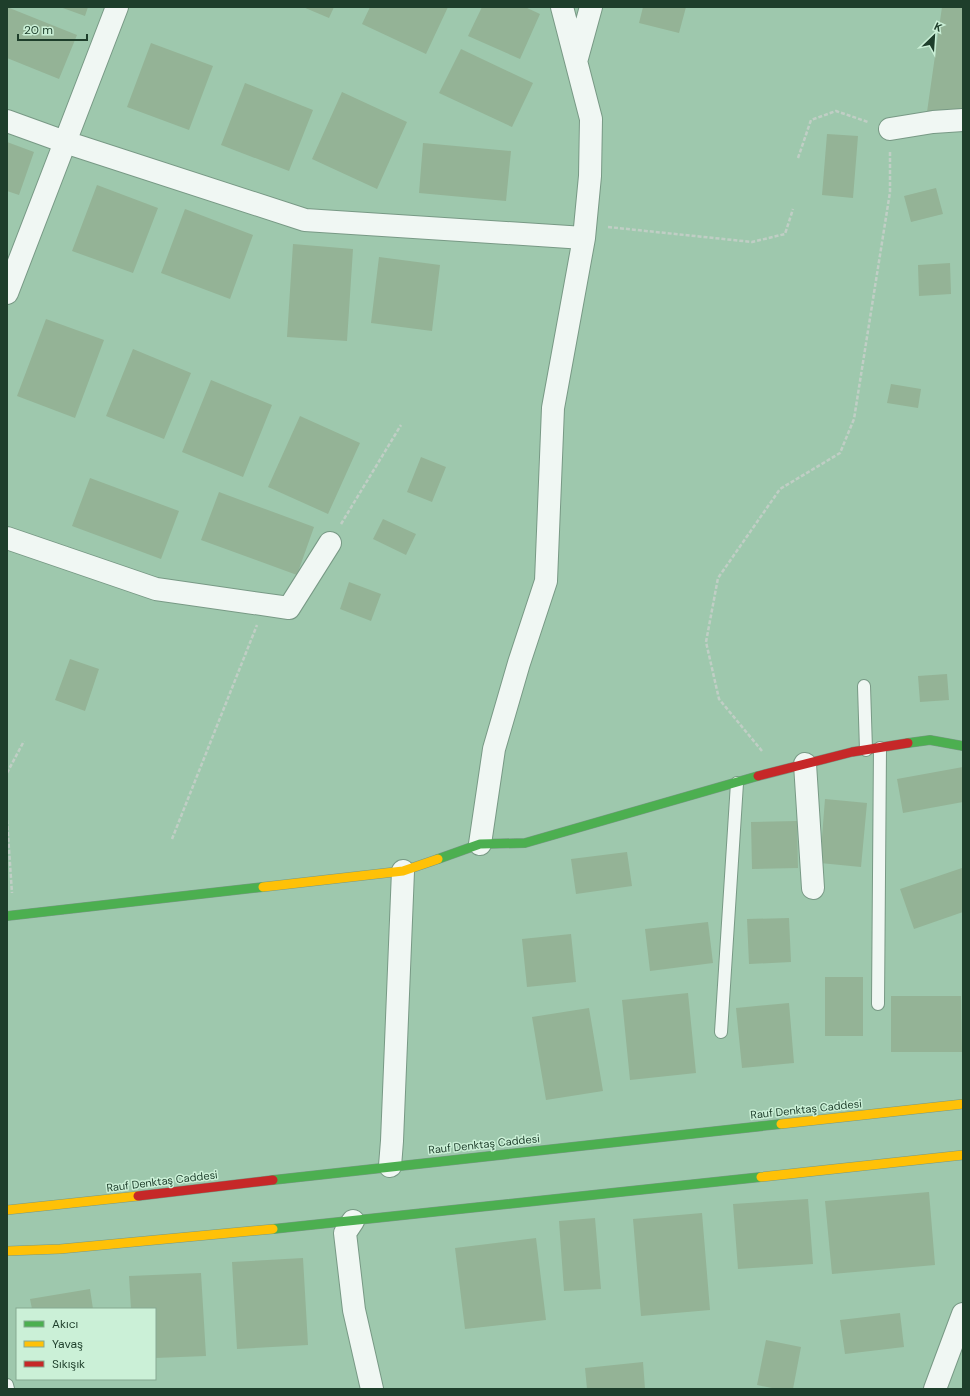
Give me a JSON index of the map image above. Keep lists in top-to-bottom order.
{
  "streets": {
    "main road": ["Rauf Denktaş Caddesi"]
  },
  "legend": ["Akıcı", "Yavaş", "Sıkışık"],
  "scale_bar": "20 m",
  "north": "top right"
}
